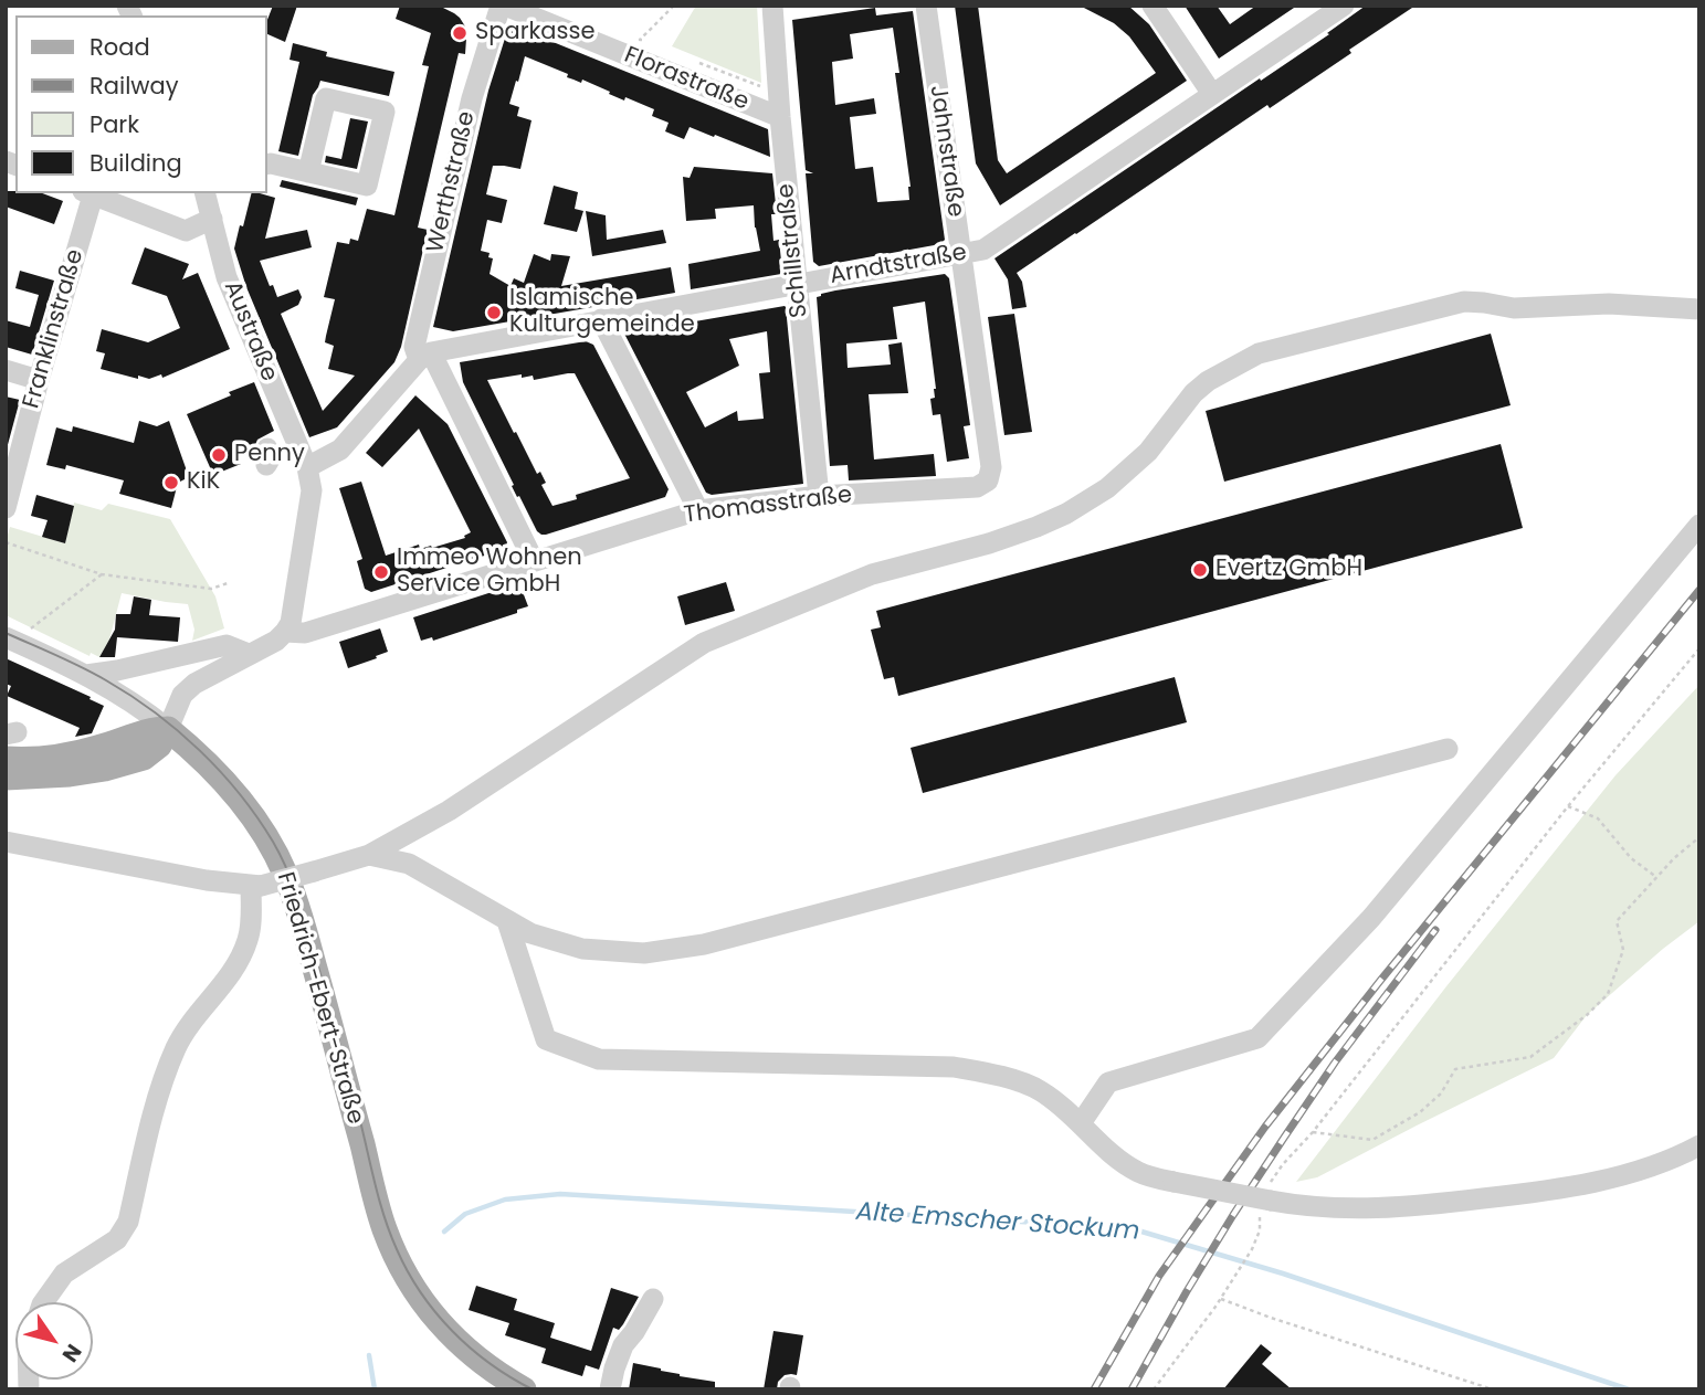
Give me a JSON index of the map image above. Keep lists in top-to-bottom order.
{
  "streets": {
    "main road": ["Friedrich-Ebert-Straße"],
    "street": [
      "Florastraße",
      "Jahnstraße",
      "Werthstraße",
      "Schillstraße",
      "Arndtstraße",
      "Franklinstraße",
      "Austraße",
      "Thomasstraße"
    ]
  },
  "crossings": [
    ["Florastraße", "Werthstraße"],
    ["Florastraße", "Schillstraße"],
    ["Jahnstraße", "Arndtstraße"],
    ["Jahnstraße", "Thomasstraße"],
    ["Werthstraße", "Arndtstraße"],
    ["Schillstraße", "Arndtstraße"],
    ["Schillstraße", "Thomasstraße"]
  ],
  "water": ["Alte Emscher Stockum"],
  "places": [
    "Sparkasse",
    "Islamische Kulturgemeinde",
    "Penny",
    "KiK",
    "Evertz GmbH",
    "Immeo Wohnen Service GmbH"
  ],
  "legend": [
    "Road",
    "Railway",
    "Park",
    "Building"
  ],
  "north": "bottom right"
}
